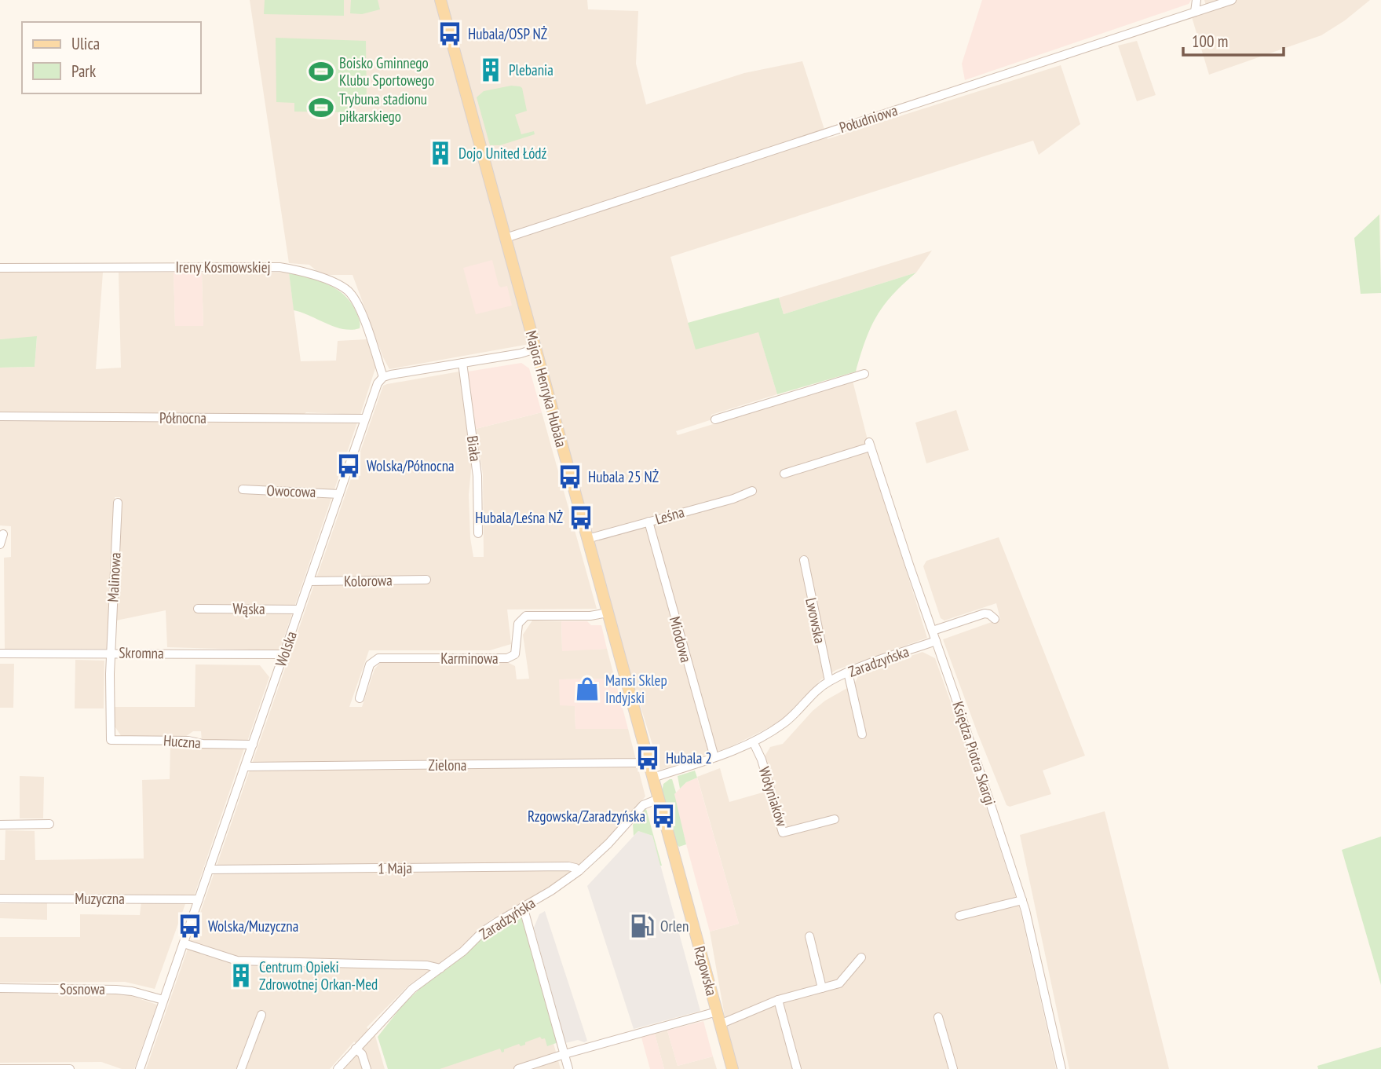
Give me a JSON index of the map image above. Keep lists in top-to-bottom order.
{
  "streets": {
    "main road": ["Majora Henryka Hubala", "Rzgowska"],
    "street": [
      "Południowa",
      "Ireny Kosmowskiej",
      "Północna",
      "Biała",
      "Owocowa",
      "Leśna",
      "Malinowa",
      "Kolorowa",
      "Wąska",
      "Lwowska",
      "Miodowa",
      "Wolska",
      "Skromna",
      "Karminowa",
      "Zaradzyńska",
      "Huczna",
      "Księdza Piotra Skargi",
      "Zielona",
      "Wołyniaków",
      "1 Maja",
      "Muzyczna",
      "Sosnowa"
    ]
  },
  "crossings": [
    ["Południowa", "Majora Henryka Hubala"],
    ["Ireny Kosmowskiej", "Wolska"],
    ["Majora Henryka Hubala", "Leśna"],
    ["Majora Henryka Hubala", "Karminowa"],
    ["Majora Henryka Hubala", "Zaradzyńska"],
    ["Majora Henryka Hubala", "Zielona"],
    ["Majora Henryka Hubala", "Rzgowska"],
    ["Północna", "Wolska"],
    ["Owocowa", "Wolska"],
    ["Leśna", "Miodowa"],
    ["Malinowa", "Skromna"],
    ["Malinowa", "Huczna"],
    ["Kolorowa", "Wolska"],
    ["Wąska", "Wolska"],
    ["Lwowska", "Zaradzyńska"],
    ["Miodowa", "Zaradzyńska"],
    ["Wolska", "Skromna"],
    ["Wolska", "Huczna"],
    ["Wolska", "Zielona"],
    ["Wolska", "1 Maja"],
    ["Wolska", "Muzyczna"],
    ["Wolska", "Sosnowa"],
    ["Zaradzyńska", "Księdza Piotra Skargi"],
    ["Zaradzyńska", "Wołyniaków"],
    ["Zaradzyńska", "1 Maja"],
    ["Zaradzyńska", "Rzgowska"]
  ],
  "places": {
    "bus stop": [
      "Hubala/OSP NŻ",
      "Wolska/Północna",
      "Hubala 25 NŻ",
      "Hubala/Leśna NŻ",
      "Hubala 2",
      "Rzgowska/Zaradzyńska",
      "Wolska/Muzyczna"
    ],
    "building": ["Plebania", "Dojo United Łódź", "Centrum Opieki Zdrowotnej Orkan-Med"],
    "sports": ["Boisko Gminnego Klubu Sportowego", "Trybuna stadionu piłkarskiego"],
    "shop": ["Mansi Sklep Indyjski"],
    "fuel station": ["Orlen"]
  },
  "legend": ["Ulica", "Park"],
  "scale_bar": "100 m"
}
